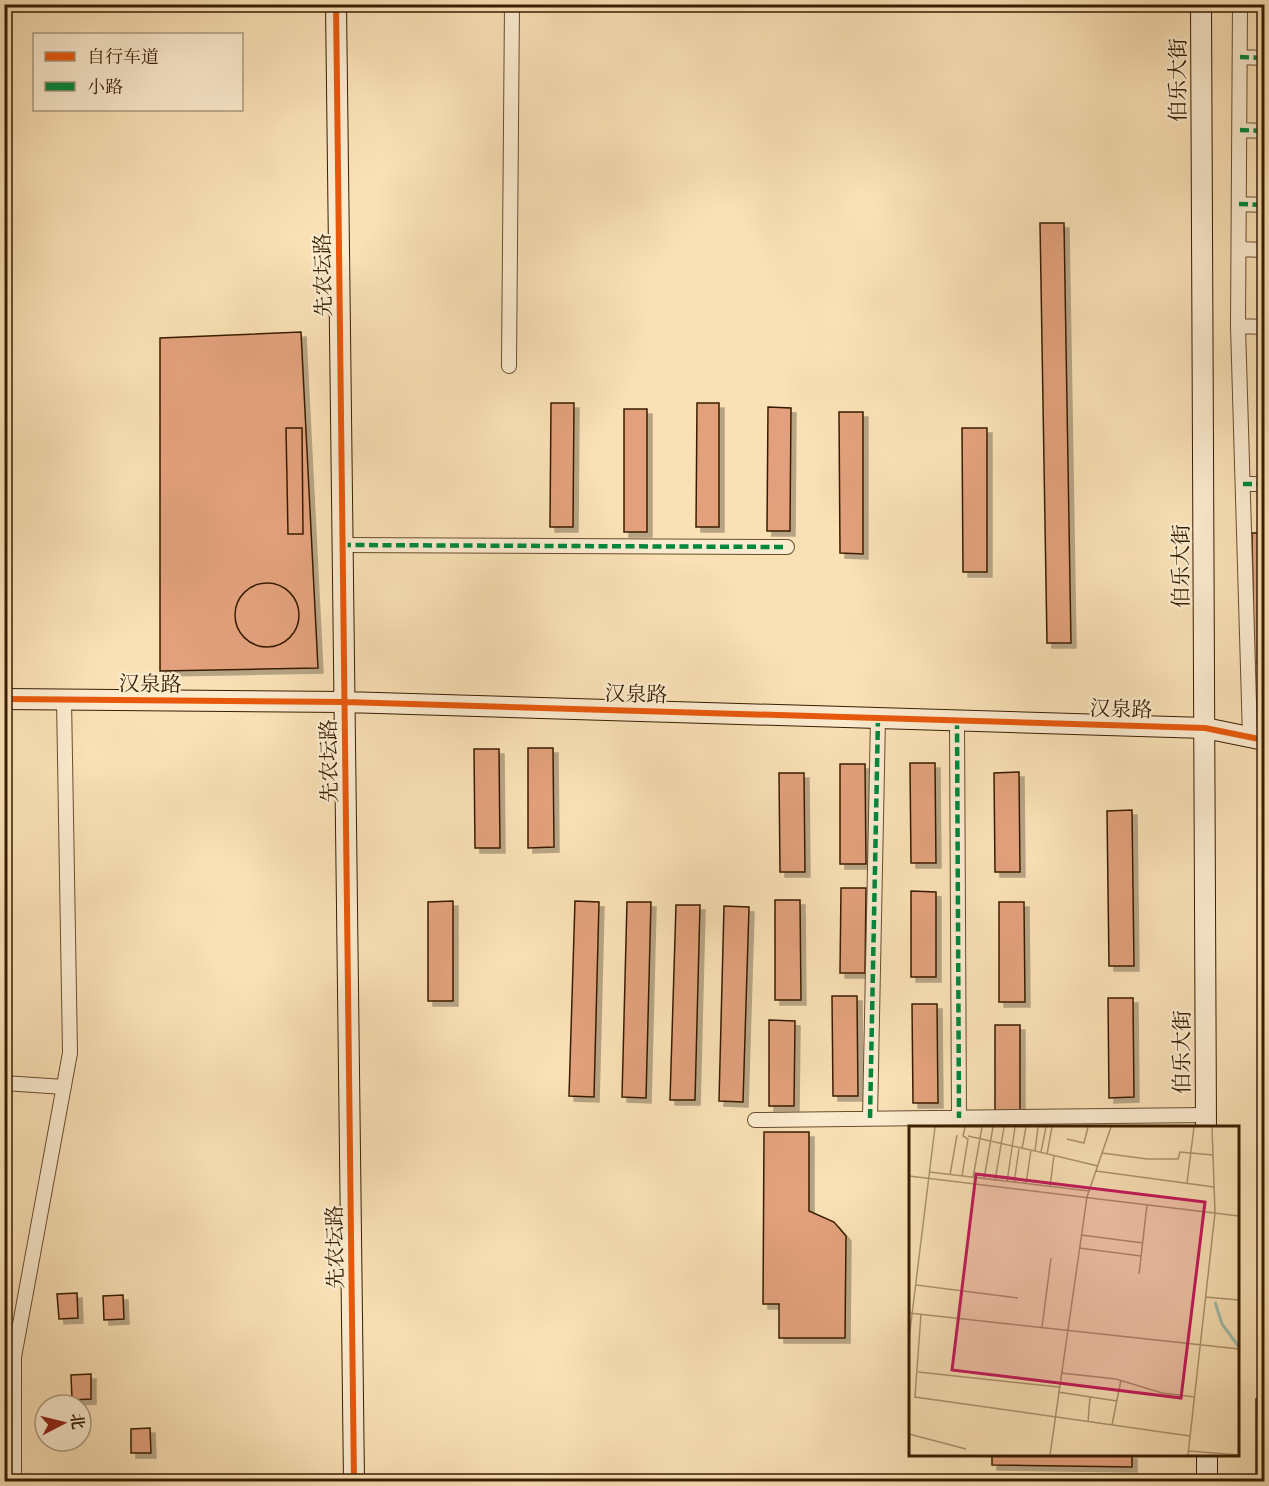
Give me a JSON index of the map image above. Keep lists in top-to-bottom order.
{
  "streets": {
    "street": ["伯乐大街", "先农坛路", "汉泉路"]
  },
  "crossings": [
    ["伯乐大街", "汉泉路"],
    ["先农坛路", "汉泉路"]
  ],
  "legend": ["自行车道", "小路"],
  "north": "right"
}
